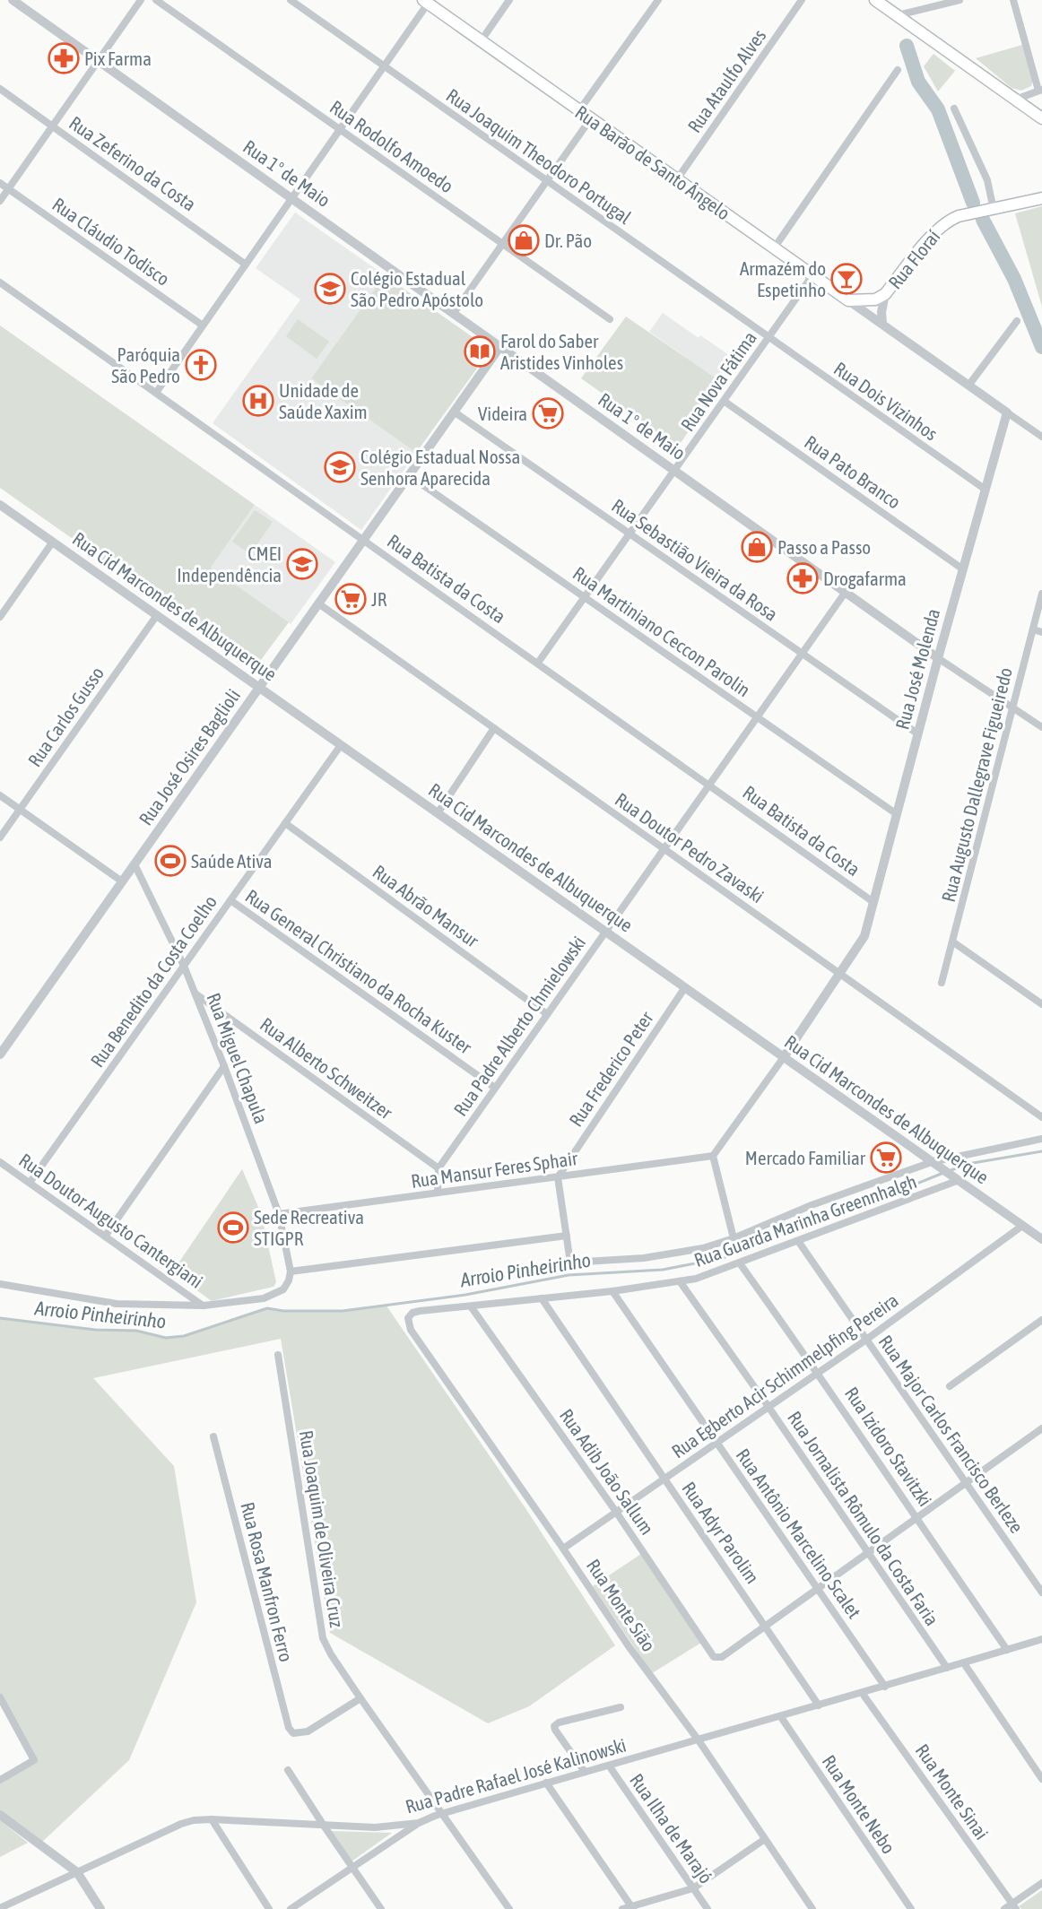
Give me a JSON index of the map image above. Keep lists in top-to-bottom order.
{
  "streets": {
    "main road": ["Rua Barão de Santo Ângelo", "Rua Floraí"],
    "street": [
      "Rua Ataulfo Alves",
      "Rua Rodolfo Amoedo",
      "Rua Joaquim Theodoro Portugal",
      "Rua Zeferino da Costa",
      "Rua 1º de Maio",
      "Rua Cláudio Todisco",
      "Rua Nova Fátima",
      "Rua Dois Vizinhos",
      "Rua Pato Branco",
      "Rua Sebastião Vieira da Rosa",
      "Rua Batista da Costa",
      "Rua Cid Marcondes de Albuquerque",
      "Rua Martiniano Ceccon Parolin",
      "Rua José Molenda",
      "Rua Carlos Gusso",
      "Rua José Osires Baglioli",
      "Rua Augusto Dallegrave Figueiredo",
      "Rua Doutor Pedro Zavaski",
      "Rua Abrão Mansur",
      "Rua General Christiano da Rocha Kuster",
      "Rua Benedito da Costa Coelho",
      "Rua Padre Alberto Chmielowski",
      "Rua Miguel Chapula",
      "Rua Alberto Schweitzer",
      "Rua Frederico Peter",
      "Rua Mansur Feres Sphair",
      "Rua Doutor Augusto Cantergiani",
      "Rua Guarda Marinha Greennhalgh",
      "Rua Egberto Acir Schimmelpfing Pereira",
      "Rua Major Carlos Francisco Berleze",
      "Rua Izidoro Stavitzki",
      "Rua Adib João Sallum",
      "Rua Jornalista Rômulo da Costa Faria",
      "Rua Joaquim de Oliveira Cruz",
      "Rua Adyr Parolim",
      "Rua Antônio Marcelino Scalet",
      "Rua Rosa Manfron Ferro",
      "Rua Monte Sião",
      "Rua Padre Rafael José Kalinowski",
      "Rua Monte Sinai",
      "Rua Monte Nebo",
      "Rua Ilha de Marajó"
    ]
  },
  "crossings": [
    ["Rua Ataulfo Alves", "Rua Barão de Santo Ângelo"],
    ["Rua Joaquim Theodoro Portugal", "Rua Nova Fátima"],
    ["Rua Joaquim Theodoro Portugal", "Rua Dois Vizinhos"],
    ["Rua Barão de Santo Ângelo", "Rua Floraí"],
    ["Rua Barão de Santo Ângelo", "Rua Nova Fátima"],
    ["Rua Barão de Santo Ângelo", "Rua José Molenda"],
    ["Rua 1º de Maio", "Rua Nova Fátima"],
    ["Rua 1º de Maio", "Rua José Molenda"],
    ["Rua 1º de Maio", "Rua José Osires Baglioli"],
    ["Rua 1º de Maio", "Rua Augusto Dallegrave Figueiredo"],
    ["Rua 1º de Maio", "Rua Padre Alberto Chmielowski"],
    ["Rua Nova Fátima", "Rua Dois Vizinhos"],
    ["Rua Nova Fátima", "Rua Pato Branco"],
    ["Rua Nova Fátima", "Rua Sebastião Vieira da Rosa"],
    ["Rua Nova Fátima", "Rua Batista da Costa"],
    ["Rua Nova Fátima", "Rua Martiniano Ceccon Parolin"],
    ["Rua Dois Vizinhos", "Rua José Molenda"],
    ["Rua Pato Branco", "Rua José Molenda"],
    ["Rua Sebastião Vieira da Rosa", "Rua José Molenda"],
    ["Rua Sebastião Vieira da Rosa", "Rua José Osires Baglioli"],
    ["Rua Sebastião Vieira da Rosa", "Rua Padre Alberto Chmielowski"],
    ["Rua Batista da Costa", "Rua José Molenda"],
    ["Rua Batista da Costa", "Rua José Osires Baglioli"],
    ["Rua Batista da Costa", "Rua Padre Alberto Chmielowski"],
    ["Rua Cid Marcondes de Albuquerque", "Rua Carlos Gusso"],
    ["Rua Cid Marcondes de Albuquerque", "Rua José Osires Baglioli"],
    ["Rua Cid Marcondes de Albuquerque", "Rua Benedito da Costa Coelho"],
    ["Rua Cid Marcondes de Albuquerque", "Rua Padre Alberto Chmielowski"],
    ["Rua Cid Marcondes de Albuquerque", "Rua Frederico Peter"],
    ["Rua Cid Marcondes de Albuquerque", "Rua Guarda Marinha Greennhalgh"],
    ["Rua Cid Marcondes de Albuquerque", "Rua Egberto Acir Schimmelpfing Pereira"],
    ["Rua Martiniano Ceccon Parolin", "Rua José Molenda"],
    ["Rua Martiniano Ceccon Parolin", "Rua José Osires Baglioli"],
    ["Rua Martiniano Ceccon Parolin", "Rua Padre Alberto Chmielowski"],
    ["Rua José Molenda", "Rua Doutor Pedro Zavaski"],
    ["Rua José Osires Baglioli", "Rua Doutor Pedro Zavaski"],
    ["Rua José Osires Baglioli", "Rua Miguel Chapula"],
    ["Rua Doutor Pedro Zavaski", "Rua Padre Alberto Chmielowski"],
    ["Rua Abrão Mansur", "Rua Benedito da Costa Coelho"],
    ["Rua Abrão Mansur", "Rua Padre Alberto Chmielowski"],
    ["Rua General Christiano da Rocha Kuster", "Rua Benedito da Costa Coelho"],
    ["Rua General Christiano da Rocha Kuster", "Rua Padre Alberto Chmielowski"],
    ["Rua Benedito da Costa Coelho", "Rua Miguel Chapula"],
    ["Rua Benedito da Costa Coelho", "Rua Doutor Augusto Cantergiani"],
    ["Rua Padre Alberto Chmielowski", "Rua Alberto Schweitzer"],
    ["Rua Miguel Chapula", "Rua Alberto Schweitzer"],
    ["Rua Miguel Chapula", "Rua Mansur Feres Sphair"],
    ["Rua Frederico Peter", "Rua Mansur Feres Sphair"],
    ["Rua Guarda Marinha Greennhalgh", "Rua Major Carlos Francisco Berleze"],
    ["Rua Guarda Marinha Greennhalgh", "Rua Izidoro Stavitzki"],
    ["Rua Guarda Marinha Greennhalgh", "Rua Adib João Sallum"],
    ["Rua Guarda Marinha Greennhalgh", "Rua Jornalista Rômulo da Costa Faria"],
    ["Rua Guarda Marinha Greennhalgh", "Rua Adyr Parolim"],
    ["Rua Guarda Marinha Greennhalgh", "Rua Antônio Marcelino Scalet"],
    ["Rua Guarda Marinha Greennhalgh", "Rua Monte Sião"],
    ["Rua Egberto Acir Schimmelpfing Pereira", "Rua Major Carlos Francisco Berleze"],
    ["Rua Egberto Acir Schimmelpfing Pereira", "Rua Izidoro Stavitzki"],
    ["Rua Egberto Acir Schimmelpfing Pereira", "Rua Adib João Sallum"],
    ["Rua Egberto Acir Schimmelpfing Pereira", "Rua Jornalista Rômulo da Costa Faria"],
    ["Rua Egberto Acir Schimmelpfing Pereira", "Rua Adyr Parolim"],
    ["Rua Egberto Acir Schimmelpfing Pereira", "Rua Antônio Marcelino Scalet"],
    ["Rua Egberto Acir Schimmelpfing Pereira", "Rua Monte Sião"],
    ["Rua Izidoro Stavitzki", "Rua Padre Rafael José Kalinowski"],
    ["Rua Adib João Sallum", "Rua Adyr Parolim"],
    ["Rua Jornalista Rômulo da Costa Faria", "Rua Padre Rafael José Kalinowski"],
    ["Rua Joaquim de Oliveira Cruz", "Rua Rosa Manfron Ferro"],
    ["Rua Joaquim de Oliveira Cruz", "Rua Padre Rafael José Kalinowski"],
    ["Rua Adyr Parolim", "Rua Padre Rafael José Kalinowski"],
    ["Rua Antônio Marcelino Scalet", "Rua Padre Rafael José Kalinowski"],
    ["Rua Monte Sião", "Rua Padre Rafael José Kalinowski"],
    ["Rua Padre Rafael José Kalinowski", "Rua Monte Sinai"],
    ["Rua Padre Rafael José Kalinowski", "Rua Monte Nebo"],
    ["Rua Padre Rafael José Kalinowski", "Rua Ilha de Marajó"]
  ],
  "water": ["Arroio Pinheirinho"],
  "places": {
    "pharmacy": ["Pix Farma", "Drogafarma"],
    "shop": ["Dr. Pão", "Passo a Passo"],
    "bar": ["Armazém do Espetinho"],
    "school or university": ["Colégio Estadual São Pedro Apóstolo", "Colégio Estadual Nossa Senhora Aparecida", "CMEI Independência"],
    "library": ["Farol do Saber Aristides Vinholes"],
    "church": ["Paróquia São Pedro"],
    "hospital": ["Unidade de Saúde Xaxim"],
    "supermarket": ["Videira", "JR", "Mercado Familiar"],
    "sports": ["Saúde Ativa", "Sede Recreativa STIGPR"]
  }
}
